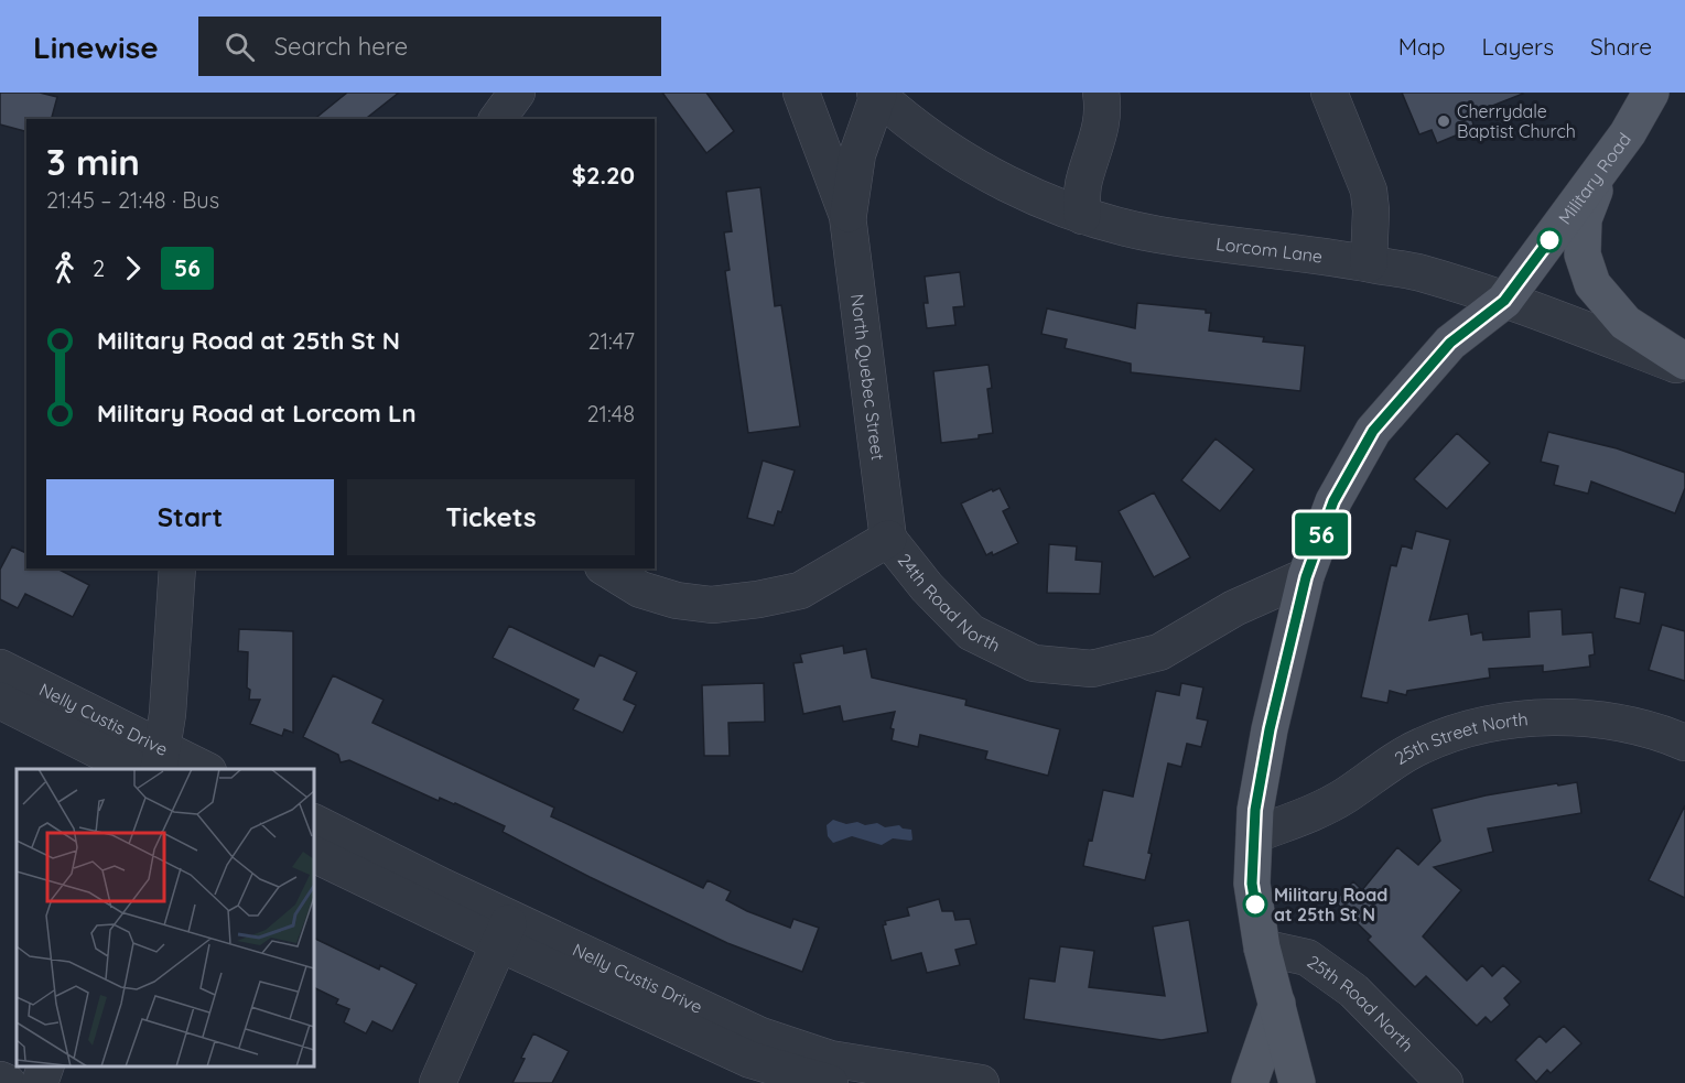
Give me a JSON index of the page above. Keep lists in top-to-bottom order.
{
  "streets": {
    "main road": ["Military Road"],
    "street": [
      "Lorcom Lane",
      "North Quebec Street",
      "24th Road North",
      "Nelly Custis Drive",
      "25th Street North",
      "25th Road North"
    ]
  },
  "crossings": [
    ["Military Road", "Lorcom Lane"],
    ["Military Road", "24th Road North"],
    ["Military Road", "25th Street North"],
    ["Military Road", "25th Road North"],
    ["Lorcom Lane", "North Quebec Street"],
    ["North Quebec Street", "24th Road North"]
  ],
  "places": ["Cherrydale Baptist Church", "Military Road at 25th St N"],
  "lines": ["bus line 56"],
  "page": {
    "header": "Linewise",
    "search": "Search here",
    "nav": ["Map", "Layers", "Share"],
    "on_map": "56",
    "heading": ["3 min", "21:45 – 21:48 · Bus", "$2.20"],
    "legs": ["2", "56"],
    "list": [
      {
        "name": "Military Road at 25th St N",
        "value": "21:47"
      },
      {
        "name": "Military Road at Lorcom Ln",
        "value": "21:48"
      }
    ],
    "buttons": ["Start", "Tickets"]
  }
}
